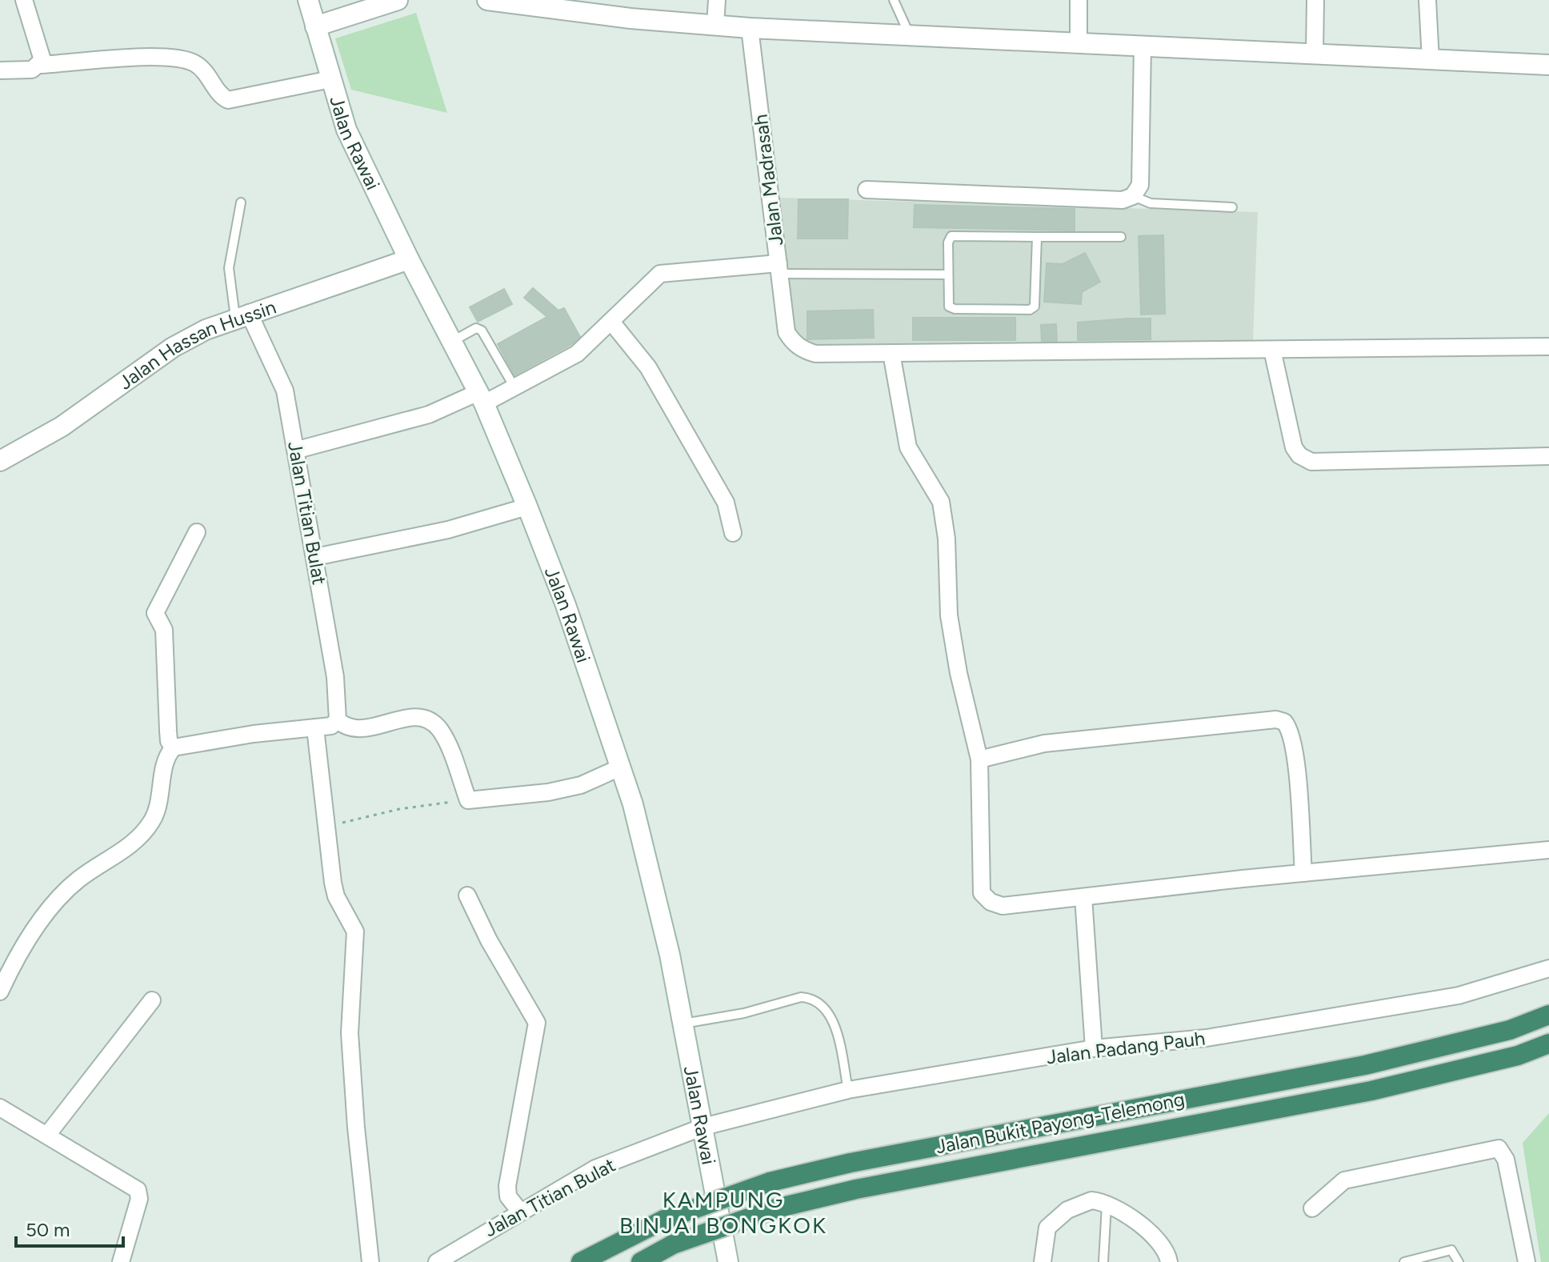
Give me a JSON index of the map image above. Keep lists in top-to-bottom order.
{
  "streets": {
    "highway": ["Jalan Bukit Payong-Telemong"],
    "street": [
      "Jalan Rawai",
      "Jalan Madrasah",
      "Jalan Hassan Hussin",
      "Jalan Titian Bulat",
      "Jalan Padang Pauh"
    ]
  },
  "crossings": [
    ["Jalan Rawai", "Jalan Hassan Hussin"],
    ["Jalan Rawai", "Jalan Titian Bulat"],
    ["Jalan Rawai", "Jalan Padang Pauh"],
    ["Jalan Hassan Hussin", "Jalan Titian Bulat"],
    ["Jalan Titian Bulat", "Jalan Padang Pauh"]
  ],
  "districts": ["KAMPUNG BINJAI BONGKOK"],
  "scale_bar": "50 m"
}
